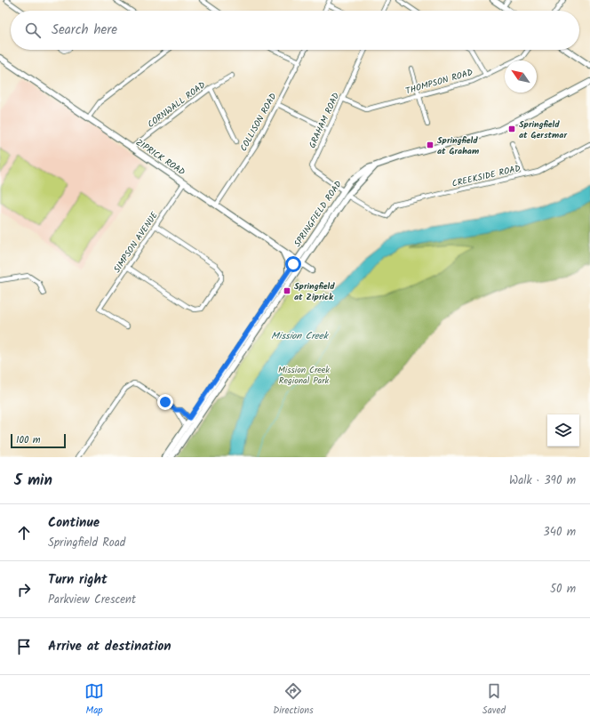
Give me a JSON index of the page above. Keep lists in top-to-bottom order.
{
  "streets": {
    "main road": ["ZIPRICK ROAD", "SPRINGFIELD ROAD"],
    "street": [
      "THOMPSON ROAD",
      "CORNWALL ROAD",
      "GRAHAM ROAD",
      "COLLISON ROAD",
      "CREEKSIDE ROAD",
      "SIMPSON AVENUE"
    ]
  },
  "crossings": [
    ["THOMPSON ROAD", "GRAHAM ROAD"],
    ["CORNWALL ROAD", "ZIPRICK ROAD"],
    ["GRAHAM ROAD", "CREEKSIDE ROAD"],
    ["GRAHAM ROAD", "SPRINGFIELD ROAD"],
    ["COLLISON ROAD", "ZIPRICK ROAD"],
    ["ZIPRICK ROAD", "SPRINGFIELD ROAD"],
    ["ZIPRICK ROAD", "SIMPSON AVENUE"]
  ],
  "water": ["Mission Creek"],
  "parks": ["Mission Creek Regional Park"],
  "places": {
    "transit": ["Springfield at Gerstmar", "Springfield at Graham", "Springfield at Ziprick"]
  },
  "scale_bar": "100 m",
  "north": "top left",
  "page": {
    "search": "Search here",
    "scale": "100 m",
    "heading": ["5 min", "Walk · 390 m"],
    "list": [
      ["Continue", "Springfield Road", "340 m"],
      ["Turn right", "Parkview Crescent", "50 m"],
      "Arrive at destination"
    ],
    "nav": ["Map", "Directions", "Saved"]
  }
}
